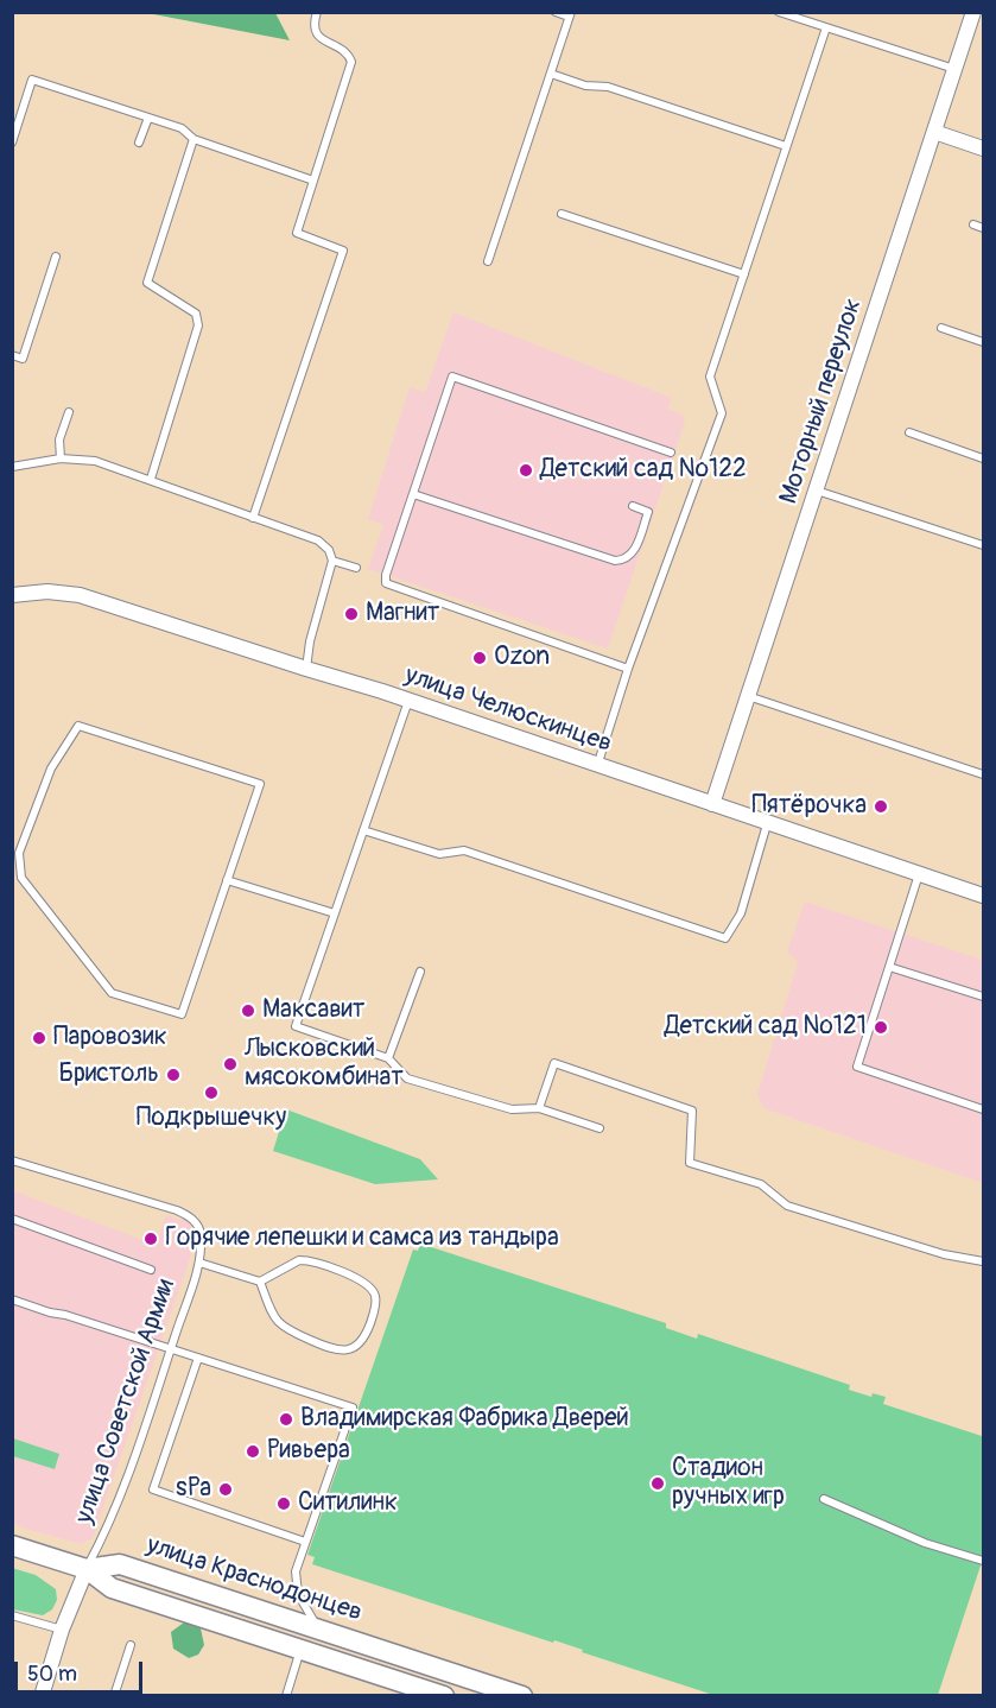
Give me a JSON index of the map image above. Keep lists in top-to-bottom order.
{
  "streets": {
    "main road": ["улица Краснодонцев"],
    "street": ["Моторный переулок", "улица Челюскинцев", "улица Советской Армии"]
  },
  "crossings": [
    ["Моторный переулок", "улица Челюскинцев"],
    ["улица Советской Армии", "улица Краснодонцев"]
  ],
  "places": [
    "Детский сад №122",
    "Магнит",
    "Ozon",
    "Пятёрочка",
    "Максавит",
    "Детский сад №121",
    "Паровозик",
    "Лысковский мясокомбинат",
    "Бристоль",
    "Подкрышечку",
    "Горячие лепешки и самса из тандыра",
    "Владимирская Фабрика Дверей",
    "Ривьера",
    "Стадион ручных игр",
    "sPa",
    "Ситилинк"
  ],
  "scale_bar": "50 m"
}
